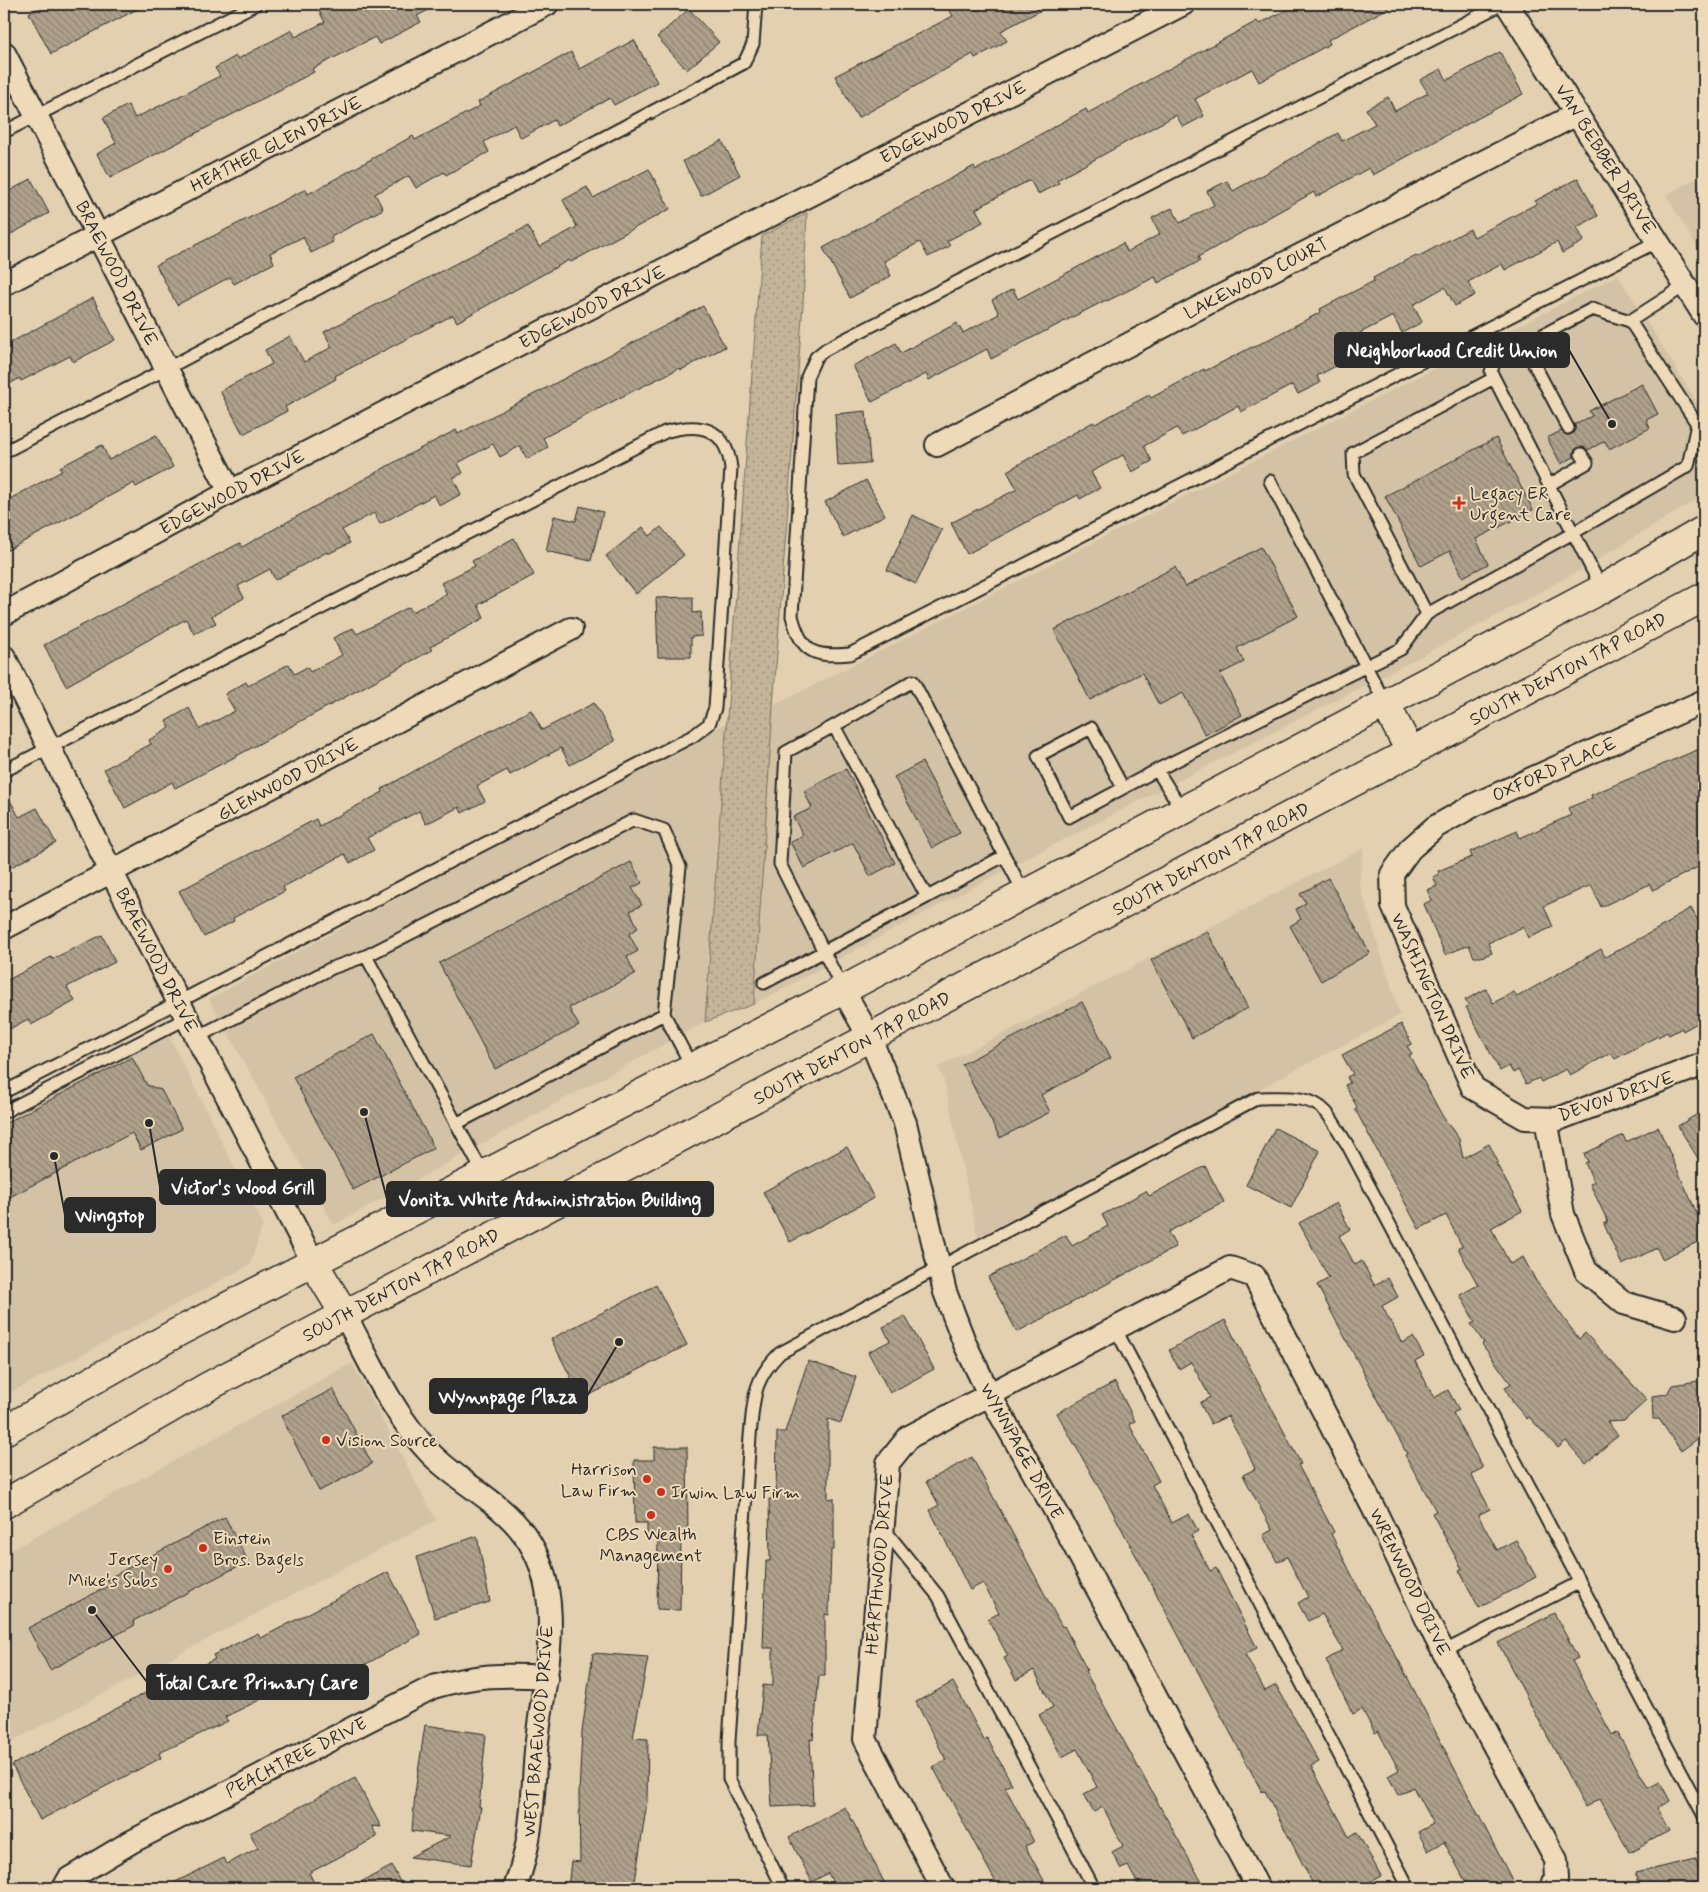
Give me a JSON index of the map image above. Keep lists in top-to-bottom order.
{
  "streets": {
    "main road": ["SOUTH DENTON TAP ROAD"],
    "street": [
      "EDGEWOOD DRIVE",
      "HEATHER GLEN DRIVE",
      "VAN BEBBER DRIVE",
      "BRAEWOOD DRIVE",
      "LAKEWOOD COURT",
      "OXFORD PLACE",
      "GLENWOOD DRIVE",
      "WASHINGTON DRIVE",
      "DEVON DRIVE",
      "WYNNPAGE DRIVE",
      "HEARTHWOOD DRIVE",
      "WRENWOOD DRIVE",
      "WEST BRAEWOOD DRIVE",
      "PEACHTREE DRIVE"
    ]
  },
  "crossings": [
    ["EDGEWOOD DRIVE", "BRAEWOOD DRIVE"],
    ["HEATHER GLEN DRIVE", "BRAEWOOD DRIVE"],
    ["VAN BEBBER DRIVE", "LAKEWOOD COURT"],
    ["BRAEWOOD DRIVE", "GLENWOOD DRIVE"],
    ["SOUTH DENTON TAP ROAD", "WYNNPAGE DRIVE"],
    ["SOUTH DENTON TAP ROAD", "WEST BRAEWOOD DRIVE"],
    ["OXFORD PLACE", "WASHINGTON DRIVE"],
    ["WASHINGTON DRIVE", "DEVON DRIVE"],
    ["WYNNPAGE DRIVE", "HEARTHWOOD DRIVE"],
    ["HEARTHWOOD DRIVE", "WRENWOOD DRIVE"],
    ["WEST BRAEWOOD DRIVE", "PEACHTREE DRIVE"]
  ],
  "places": {
    "other": [
      "Neighborhood Credit Union",
      "Vonita White Administration Building",
      "Victor's Wood Grill",
      "Wingstop",
      "Wynnpage Plaza",
      "Vision Source",
      "Harrison Law Firm",
      "Irwin Law Firm",
      "CBS Wealth Management",
      "Einstein Bros. Bagels",
      "Jersey Mike's Subs",
      "Total Care Primary Care"
    ],
    "health": ["Legacy ER Urgent Care"]
  }
}
